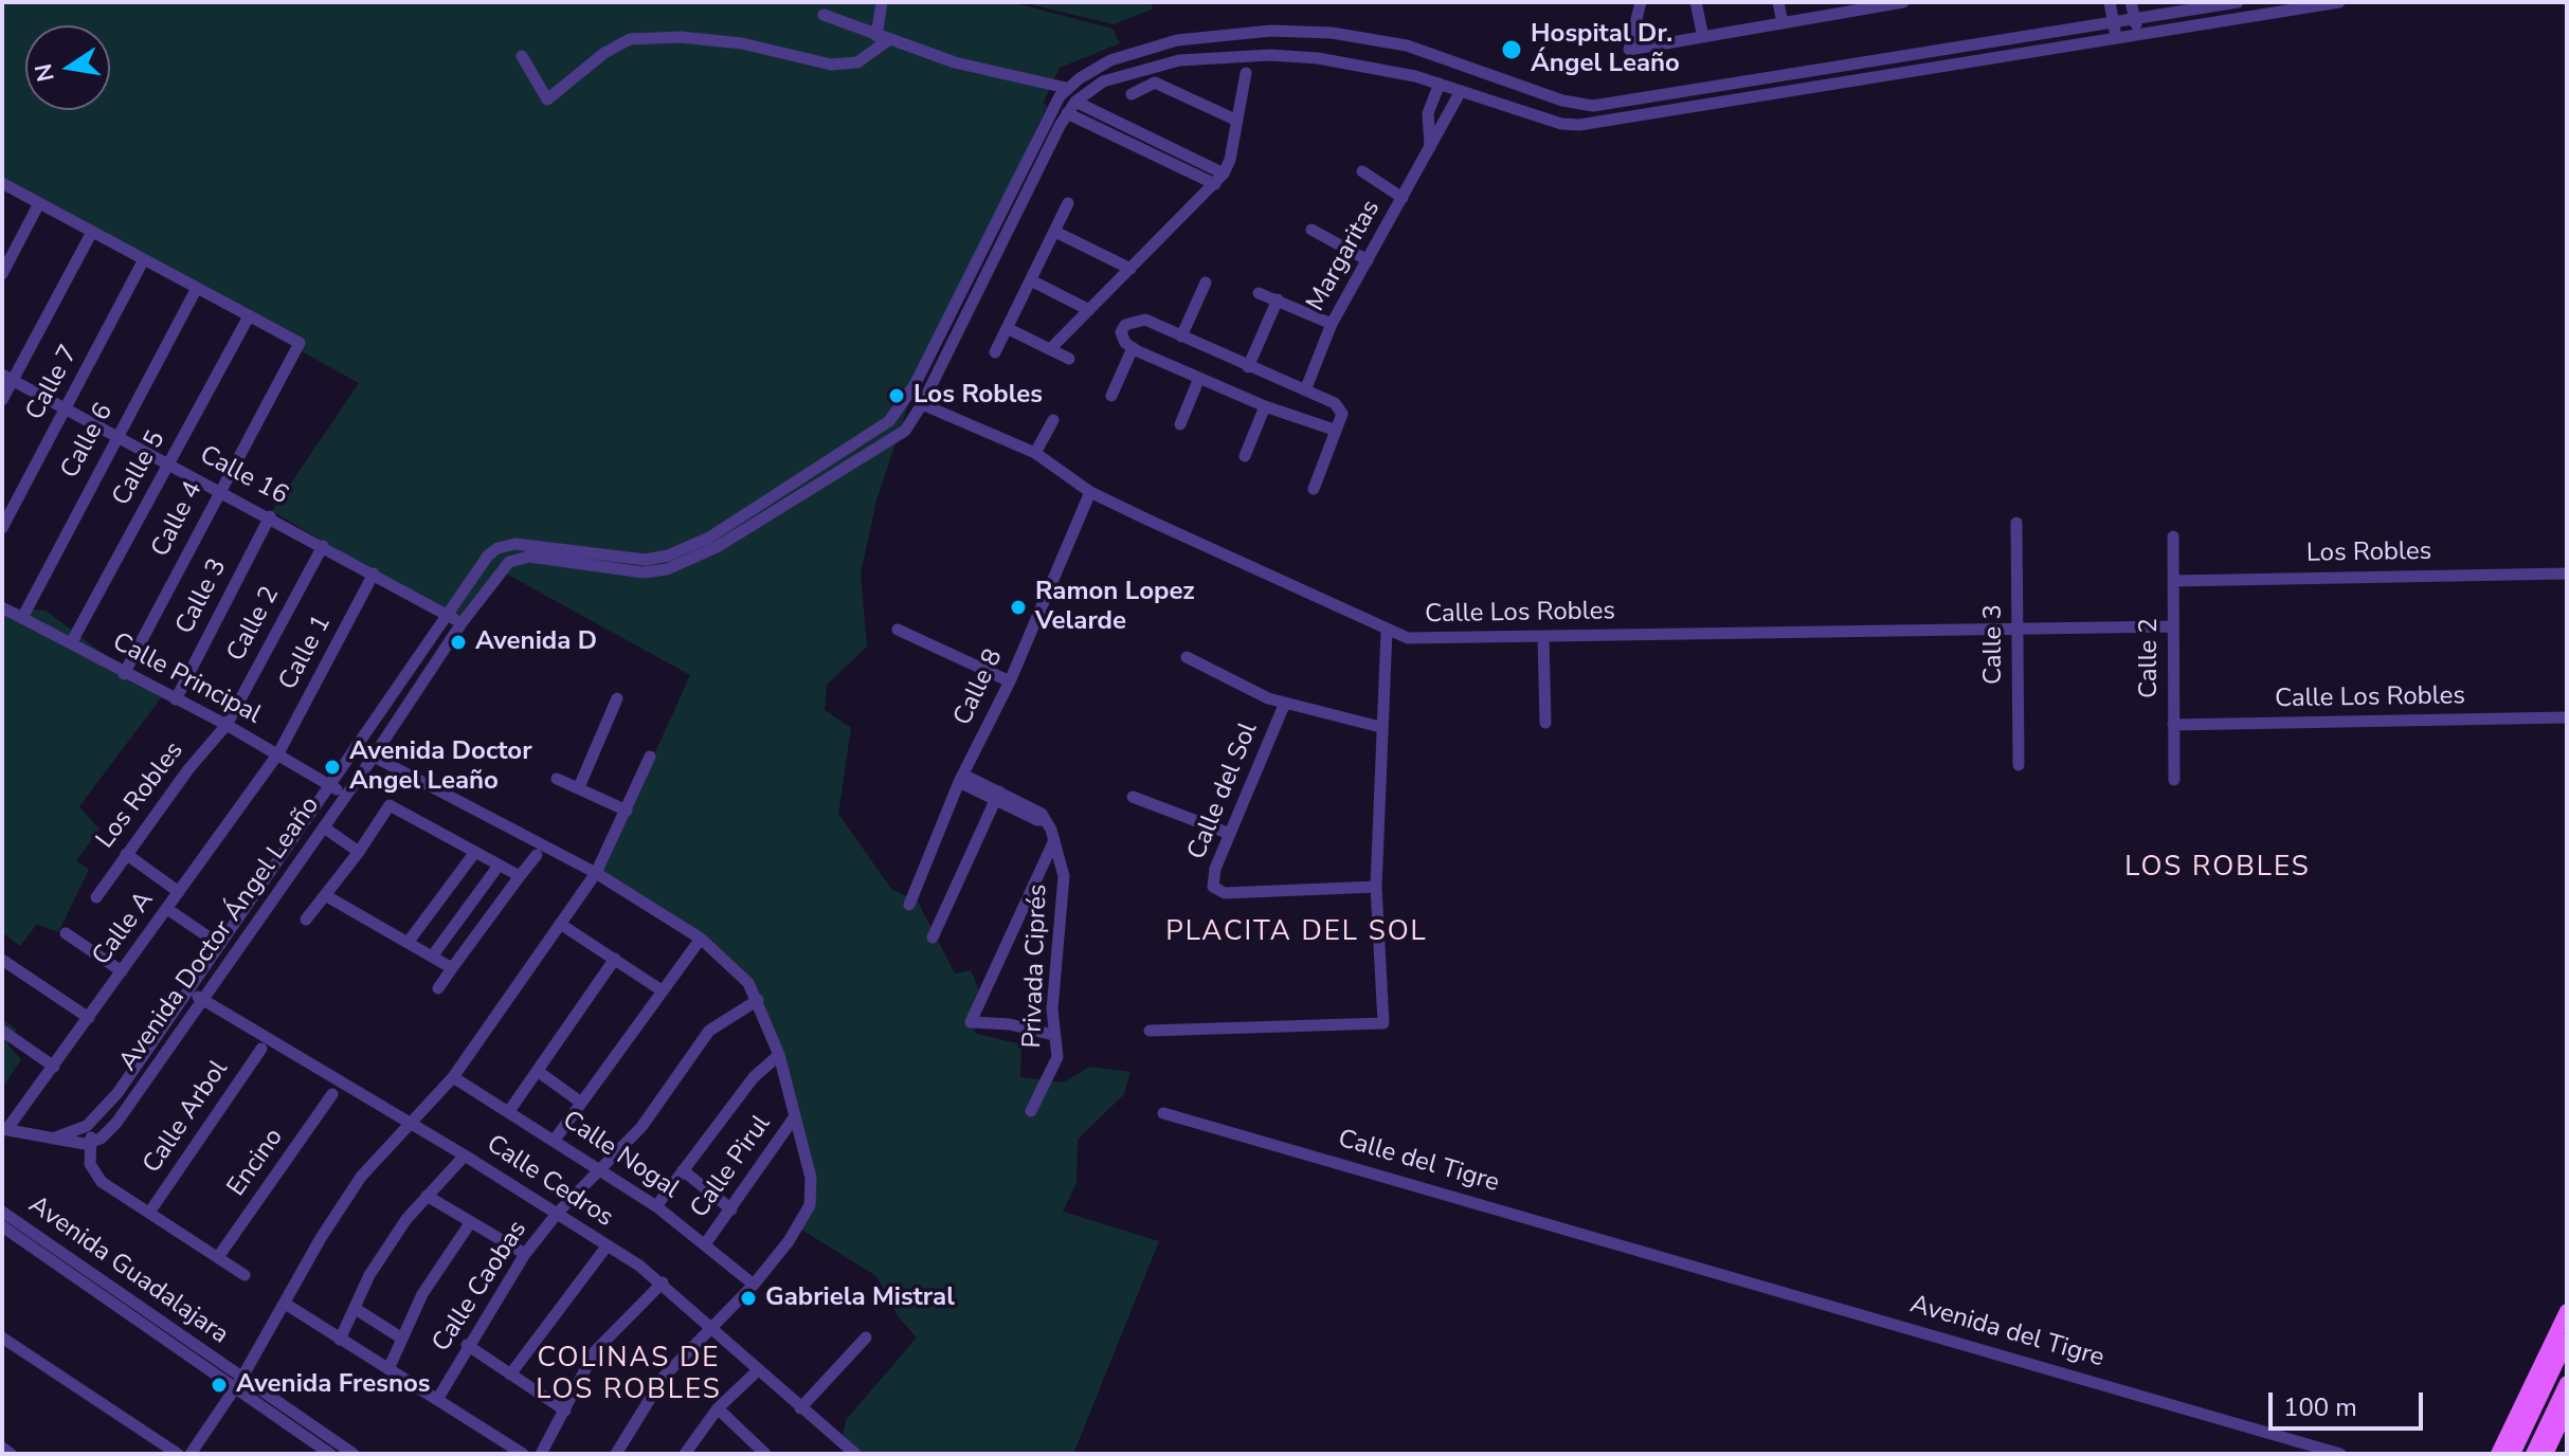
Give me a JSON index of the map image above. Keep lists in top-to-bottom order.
{
  "streets": {
    "street": [
      "Margaritas",
      "Calle 7",
      "Calle 6",
      "Calle 5",
      "Calle 16",
      "Calle 4",
      "Los Robles",
      "Calle 3",
      "Calle Los Robles",
      "Calle 2",
      "Calle 1",
      "Calle Principal",
      "Calle 8",
      "Calle del Sol",
      "Calle A",
      "Avenida Doctor Ángel Leaño",
      "Privada Ciprés",
      "Calle Arbol",
      "Calle Nogal",
      "Calle del Tigre",
      "Encino",
      "Calle Pirul",
      "Calle Cedros",
      "Avenida Guadalajara",
      "Calle Caobas",
      "Avenida del Tigre"
    ]
  },
  "crossings": [
    ["Margaritas", "Avenida Doctor Ángel Leaño"],
    ["Calle 7", "Calle 16"],
    ["Calle 6", "Calle 16"],
    ["Calle 6", "Calle Principal"],
    ["Calle 5", "Calle 16"],
    ["Calle 5", "Calle 4"],
    ["Calle 5", "Calle Principal"],
    ["Calle 16", "Calle 4"],
    ["Calle 16", "Calle 3"],
    ["Calle 16", "Calle 2"],
    ["Calle 16", "Calle 1"],
    ["Calle 16", "Avenida Doctor Ángel Leaño"],
    ["Calle 4", "Calle Principal"],
    ["Los Robles", "Calle 2"],
    ["Los Robles", "Calle Principal"],
    ["Calle 3", "Calle Los Robles"],
    ["Calle 3", "Calle Principal"],
    ["Calle Los Robles", "Calle 2"],
    ["Calle Los Robles", "Calle 8"],
    ["Calle Los Robles", "Avenida Doctor Ángel Leaño"],
    ["Calle 2", "Calle Principal"],
    ["Calle 1", "Calle Principal"],
    ["Calle 1", "Calle A"],
    ["Calle Principal", "Calle A"],
    ["Calle Principal", "Avenida Doctor Ángel Leaño"],
    ["Calle 8", "Privada Ciprés"],
    ["Avenida Doctor Ángel Leaño", "Calle Cedros"],
    ["Calle Nogal", "Calle Pirul"],
    ["Calle Nogal", "Calle Caobas"],
    ["Calle del Tigre", "Avenida del Tigre"],
    ["Calle Cedros", "Calle Caobas"]
  ],
  "districts": ["LOS ROBLES", "PLACITA DEL SOL", "COLINAS DE LOS ROBLES"],
  "places": [
    "Hospital Dr. Ángel Leaño",
    "Los Robles",
    "Ramon Lopez Velarde",
    "Avenida D",
    "Avenida Doctor Angel Leaño",
    "Gabriela Mistral",
    "Avenida Fresnos"
  ],
  "scale_bar": "100 m",
  "north": "left"
}
